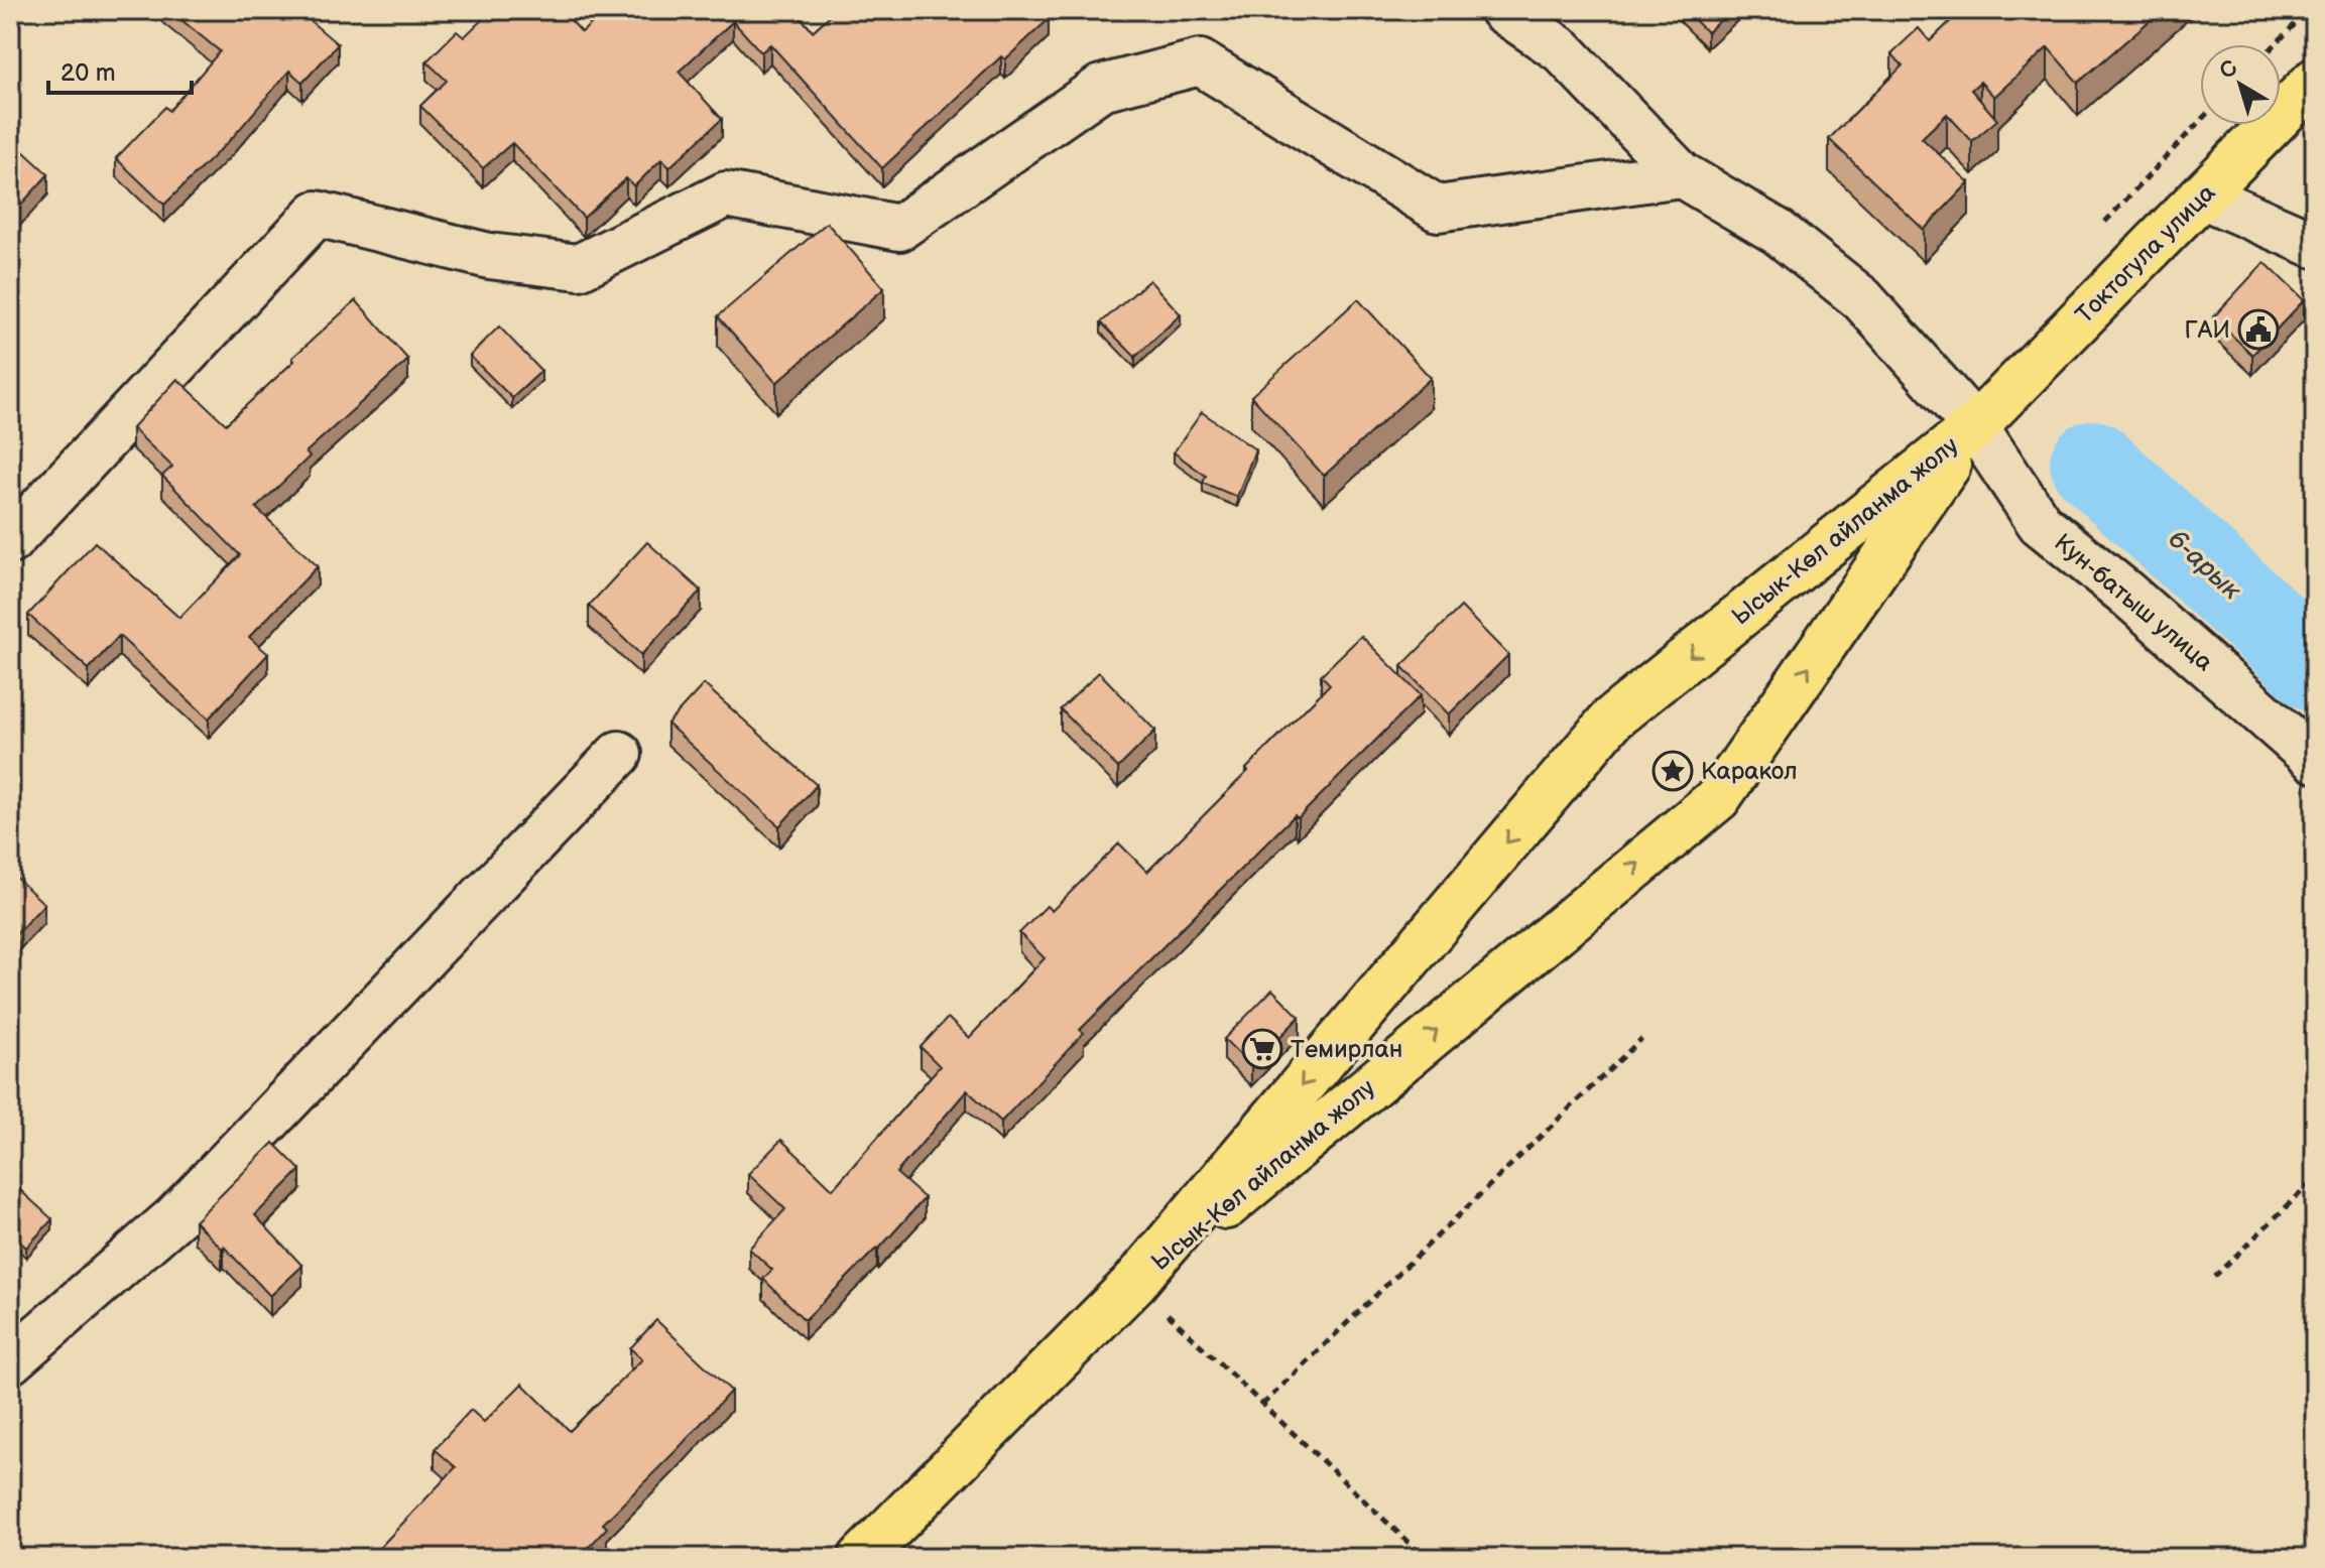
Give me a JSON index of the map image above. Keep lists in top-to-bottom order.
{
  "streets": {
    "highway": ["Токтогула улица", "Ысык-Көл айланма жолу"],
    "street": ["Кун-батыш улица"]
  },
  "crossings": [
    ["Токтогула улица", "Ысык-Көл айланма жолу"],
    ["Токтогула улица", "Кун-батыш улица"],
    ["Ысык-Көл айланма жолу", "Кун-батыш улица"]
  ],
  "water": ["6-арык"],
  "places": {
    "public building": ["ГАИ"],
    "place": ["Каракол"],
    "supermarket": ["Темирлан"]
  },
  "scale_bar": "20 m",
  "north": "top left"
}
